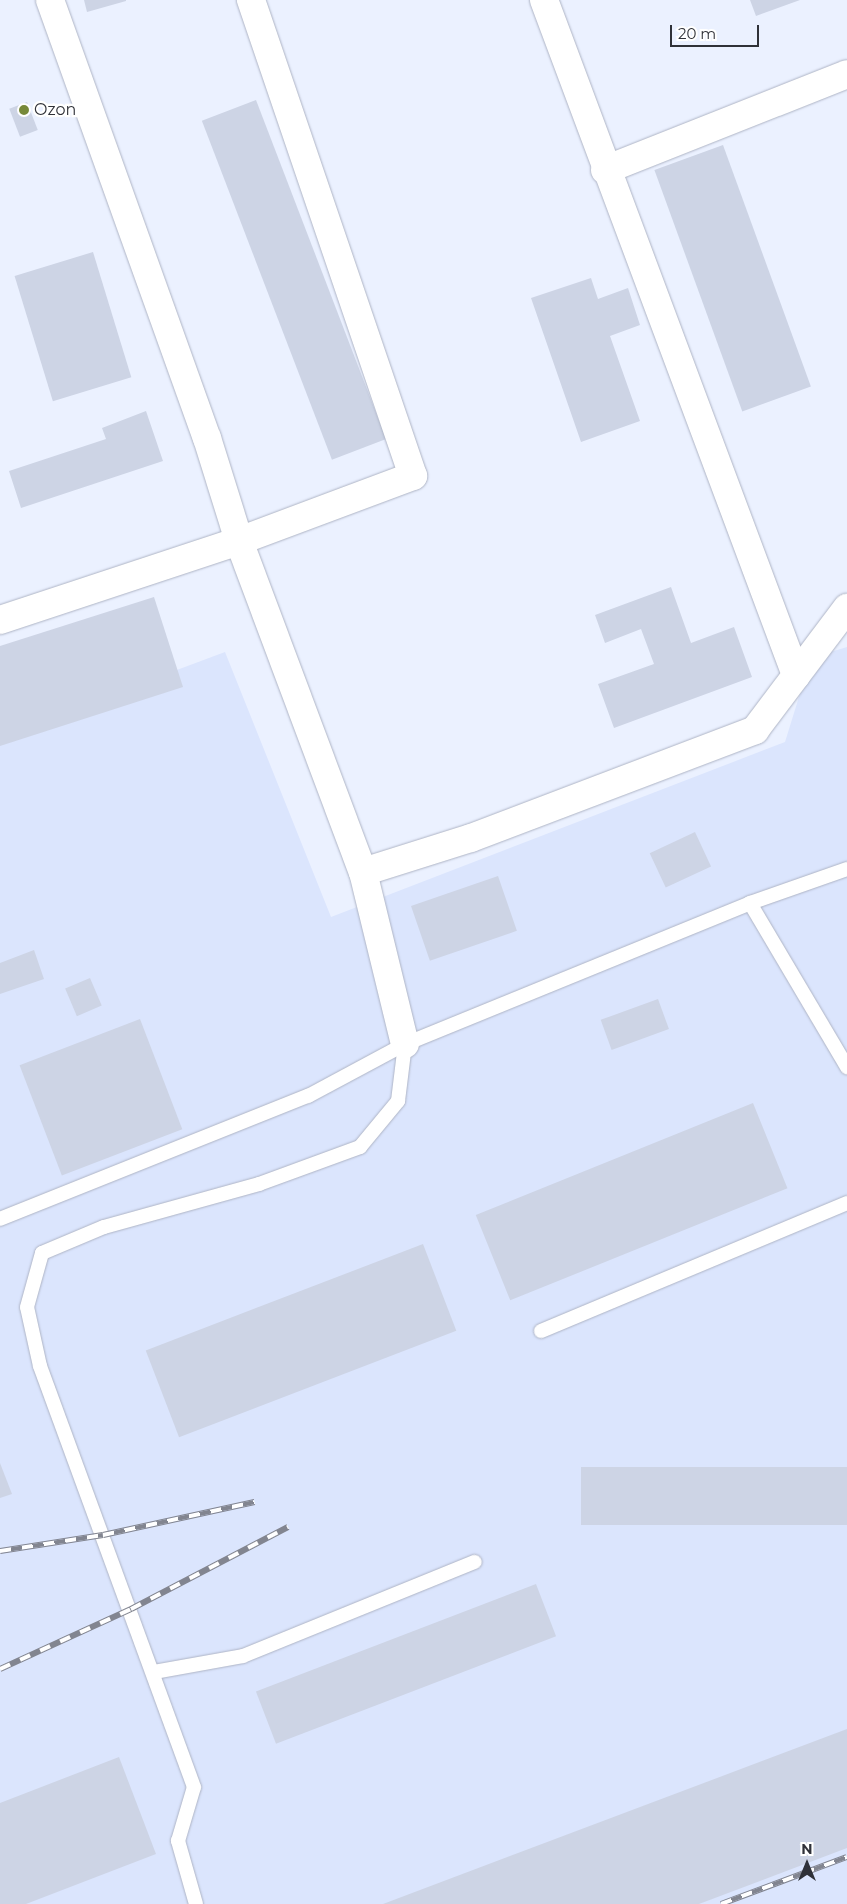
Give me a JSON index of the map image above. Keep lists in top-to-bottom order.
{
  "places": ["Ozon"],
  "scale_bar": "20 m",
  "north": "top"
}
